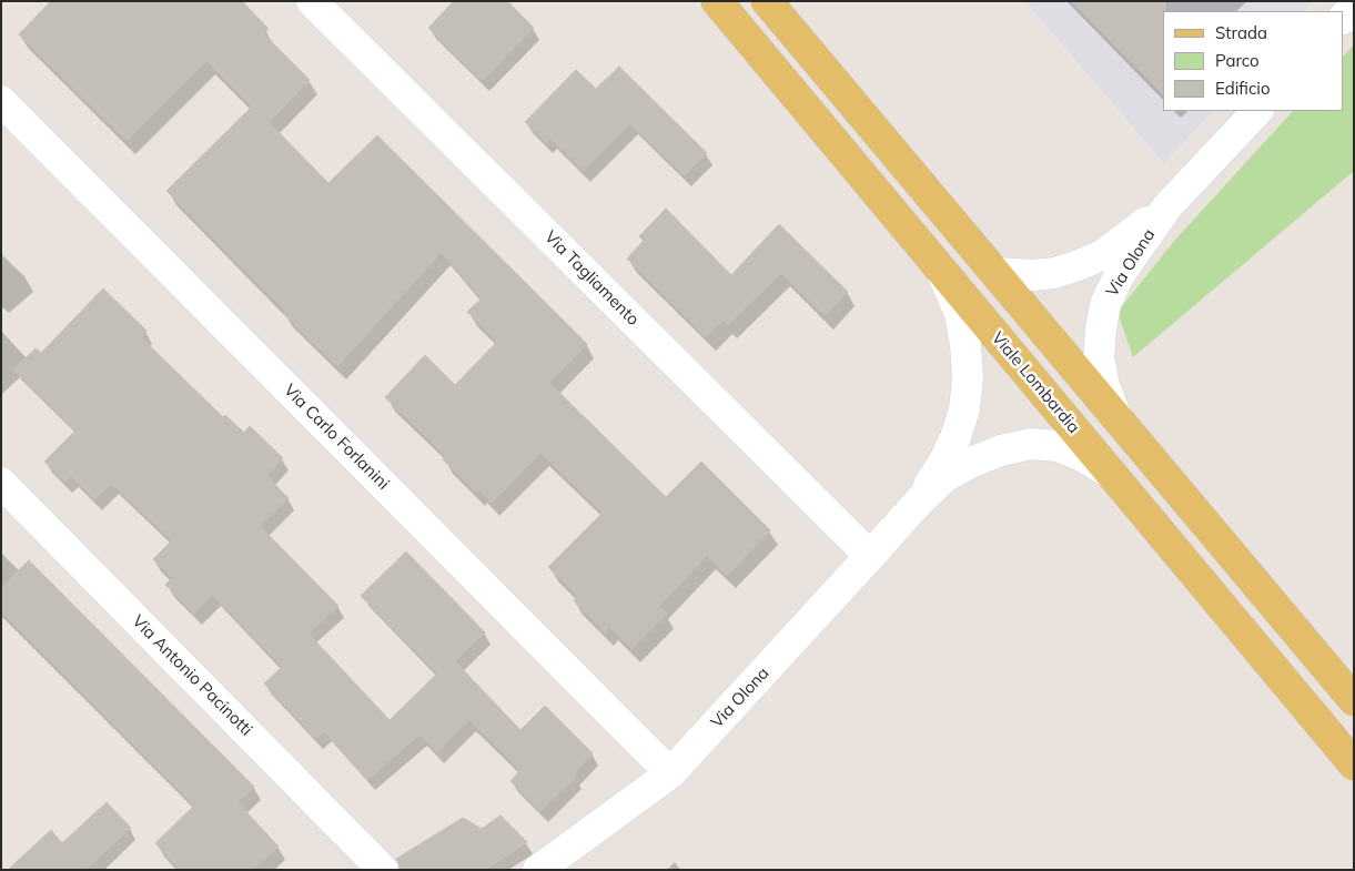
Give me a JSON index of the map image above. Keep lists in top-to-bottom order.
{
  "streets": {
    "main road": ["Viale Lombardia"],
    "street": [
      "Via Olona",
      "Via Tagliamento",
      "Via Carlo Forlanini",
      "Via Antonio Pacinotti"
    ]
  },
  "crossings": [
    ["Via Olona", "Via Tagliamento"],
    ["Via Olona", "Viale Lombardia"],
    ["Via Olona", "Via Carlo Forlanini"]
  ],
  "legend": ["Strada", "Parco", "Edificio"]
}
